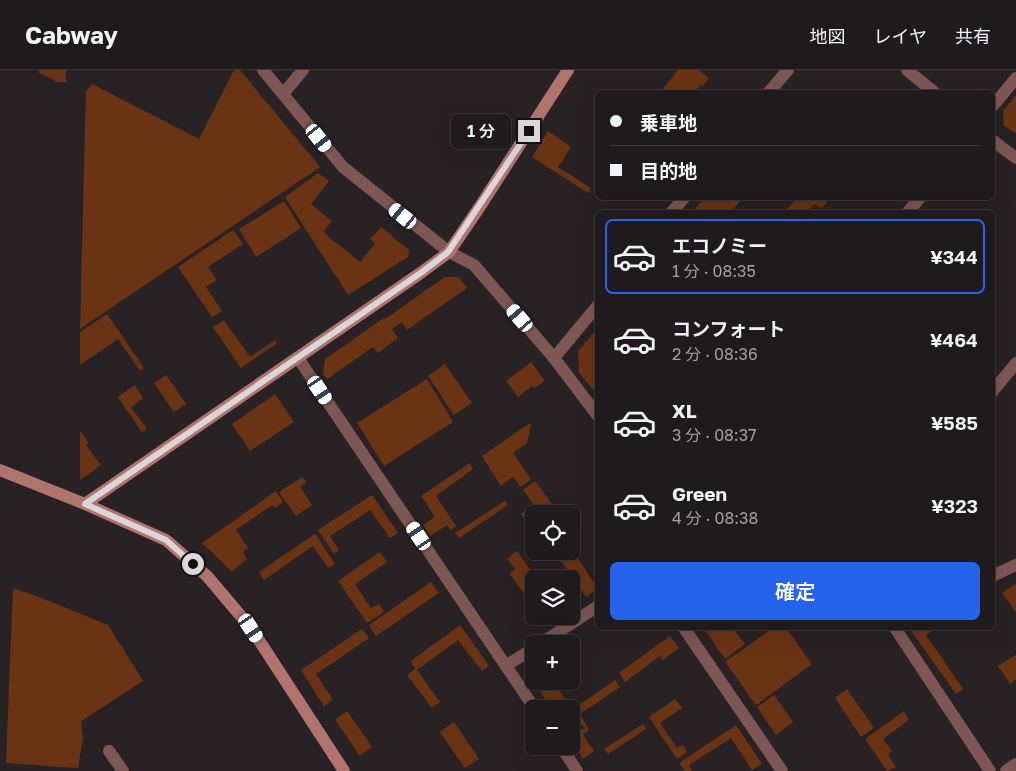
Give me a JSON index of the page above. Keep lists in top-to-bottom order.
{
  "page": {
    "header": "Cabway",
    "nav": ["地図", "レイヤ", "共有"],
    "banner": ["乗車地", "目的地"],
    "bubble": "1 分",
    "list": [
      {
        "name": "エコノミー",
        "note": "1 分 · 08:35",
        "value": "¥344"
      },
      {
        "name": "コンフォート",
        "note": "2 分 · 08:36",
        "value": "¥464"
      },
      {
        "name": "XL",
        "note": "3 分 · 08:37",
        "value": "¥585"
      },
      {
        "name": "Green",
        "note": "4 分 · 08:38",
        "value": "¥323"
      }
    ],
    "map_buttons": ["+", "−"],
    "buttons": "確定"
  }
}
